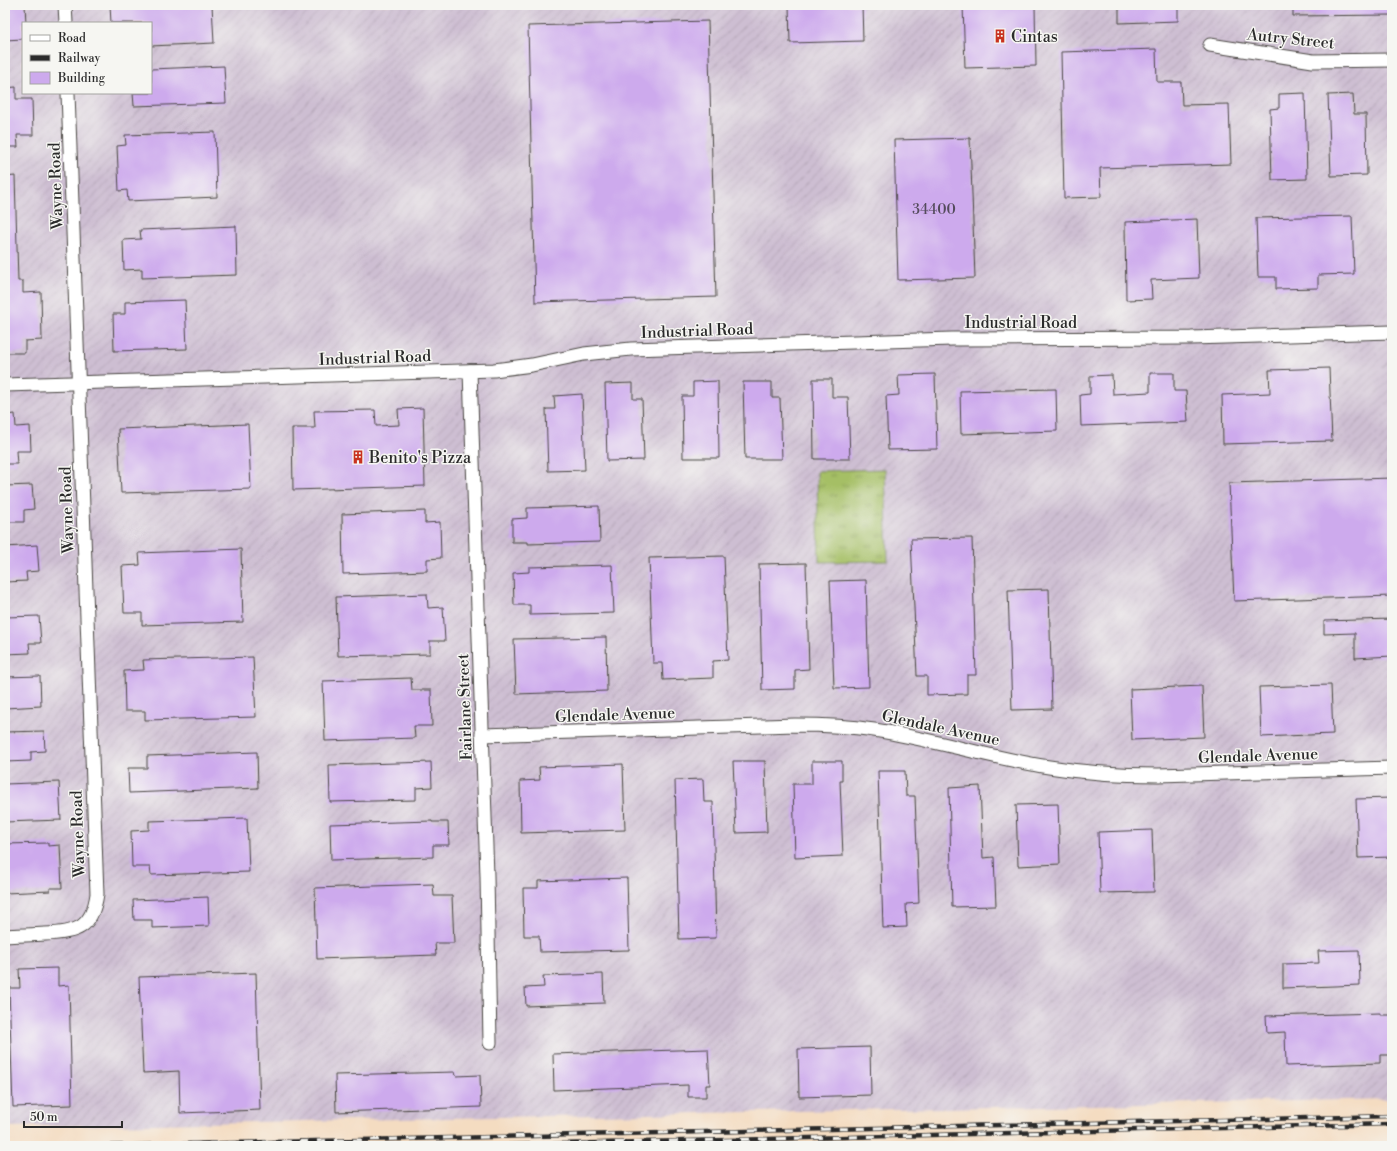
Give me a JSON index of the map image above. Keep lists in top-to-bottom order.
{
  "streets": {
    "street": [
      "Autry Street",
      "Wayne Road",
      "Industrial Road",
      "Fairlane Street",
      "Glendale Avenue"
    ]
  },
  "crossings": [
    ["Wayne Road", "Industrial Road"],
    ["Industrial Road", "Fairlane Street"],
    ["Fairlane Street", "Glendale Avenue"]
  ],
  "places": {
    "building": ["Cintas", "Benito's Pizza"]
  },
  "house_numbers": ["34400"],
  "legend": ["Road", "Railway", "Building"],
  "scale_bar": "50 m"
}
